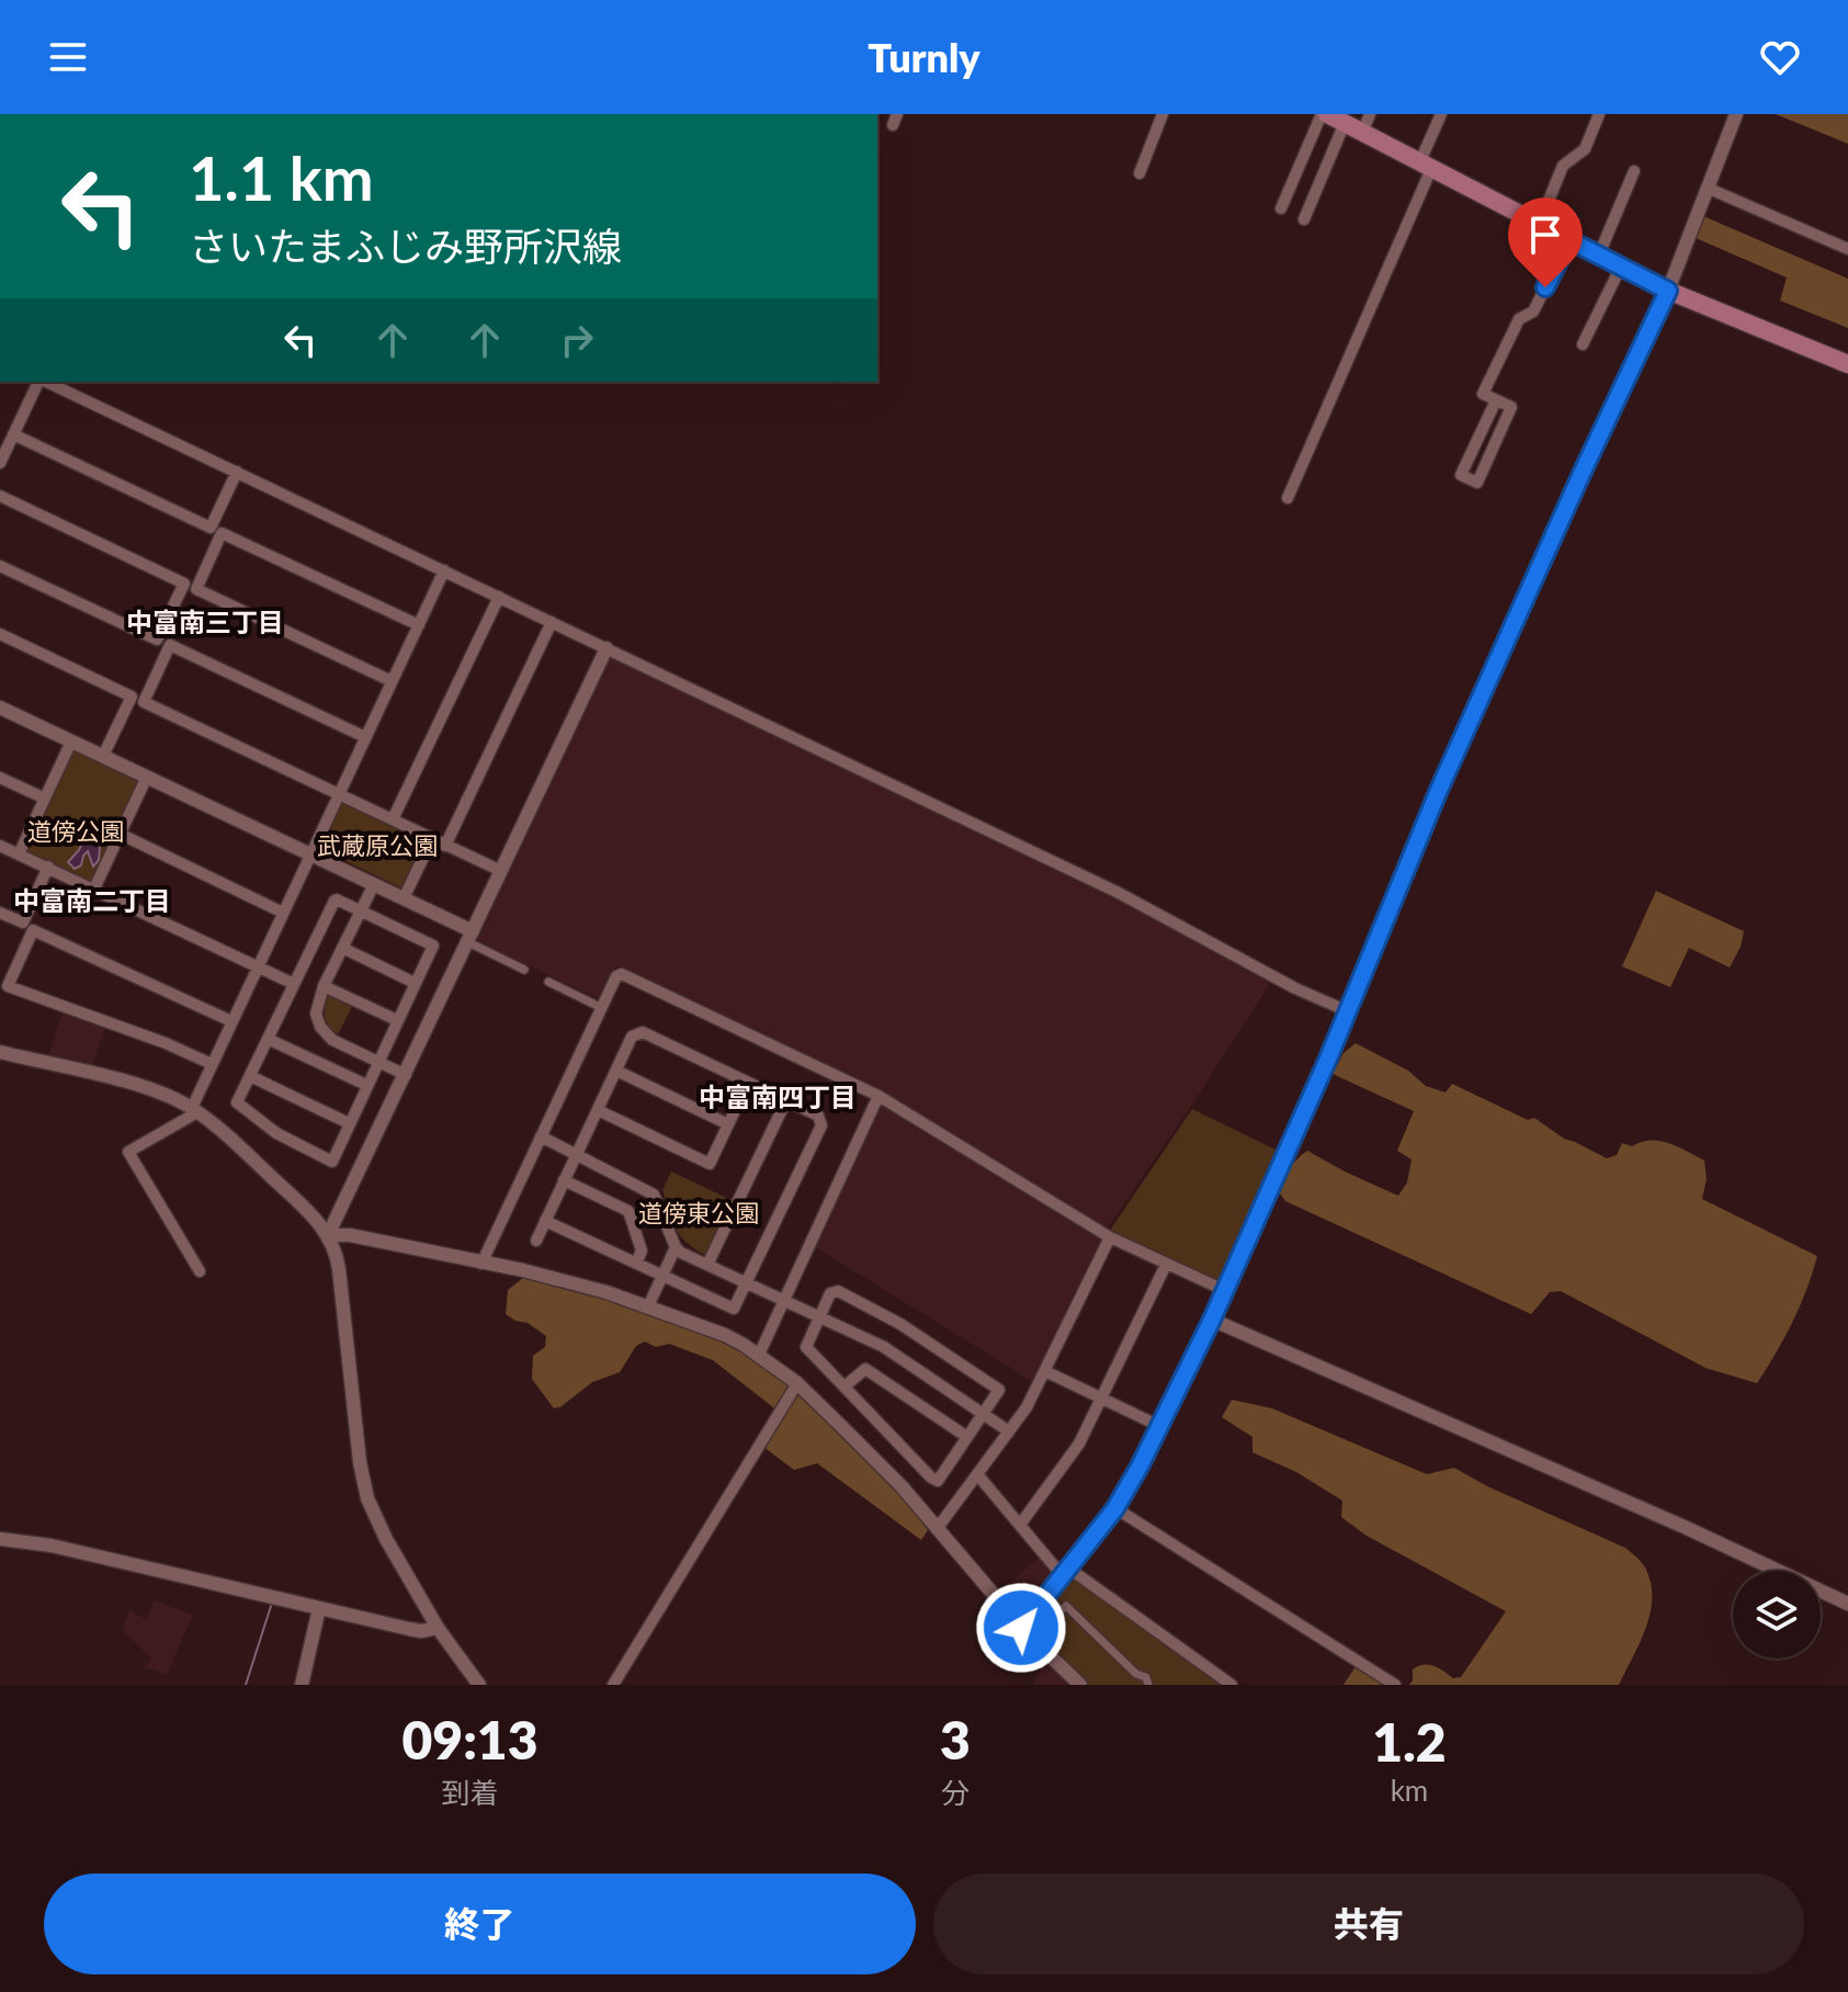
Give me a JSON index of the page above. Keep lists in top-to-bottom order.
{
  "districts": ["中富南三丁目", "中富南二丁目", "中富南四丁目"],
  "parks": ["道傍公園", "武蔵原公園", "道傍東公園"],
  "page": {
    "header": "Turnly",
    "turn": ["1.1 km", "さいたまふじみ野所沢線"],
    "eta": [
      "09:13",
      "到着",
      "3",
      "分",
      "1.2",
      "km"
    ],
    "buttons": ["終了", "共有"]
  }
}
